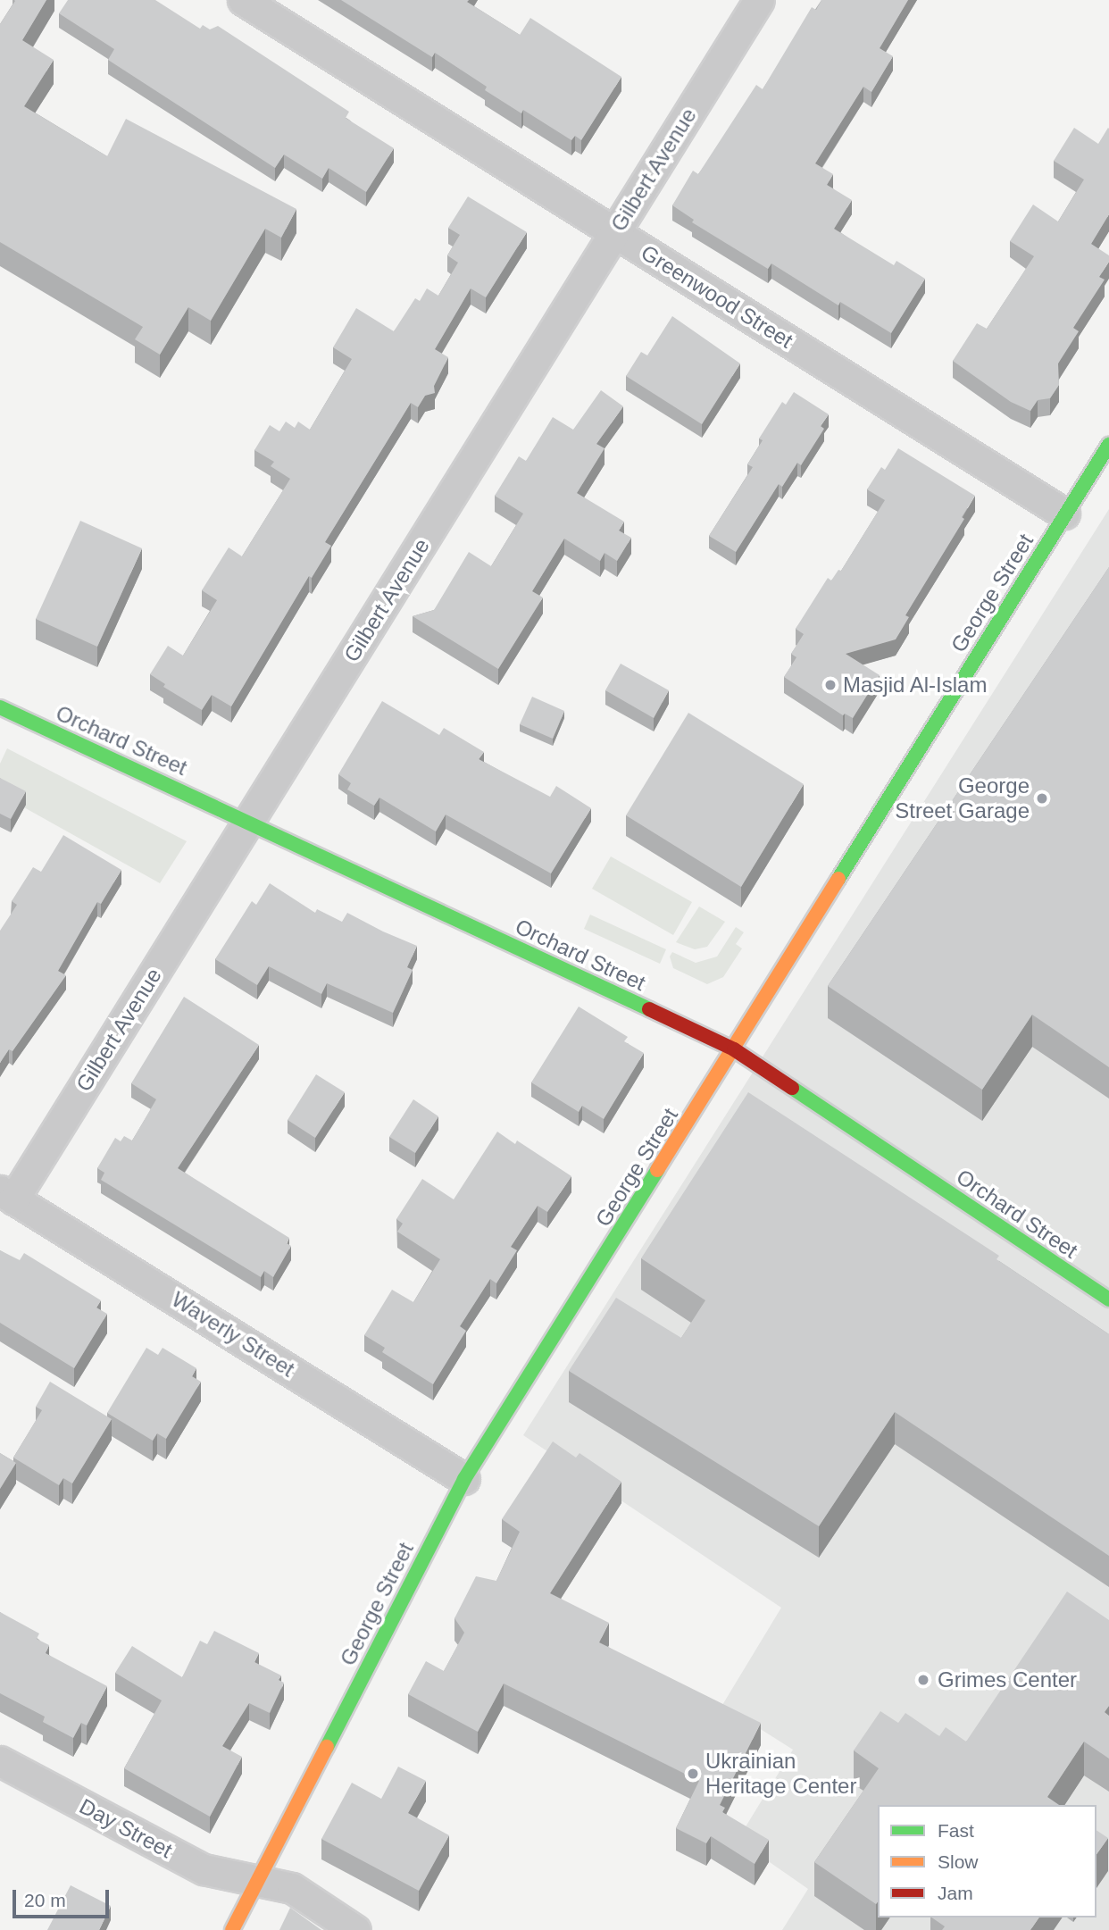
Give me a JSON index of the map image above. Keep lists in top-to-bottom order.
{
  "streets": {
    "main road": ["George Street", "Orchard Street"],
    "street": [
      "Gilbert Avenue",
      "Greenwood Street",
      "Waverly Street",
      "Day Street"
    ]
  },
  "crossings": [
    ["Gilbert Avenue", "Greenwood Street"],
    ["Gilbert Avenue", "Orchard Street"],
    ["Gilbert Avenue", "Waverly Street"],
    ["Greenwood Street", "George Street"],
    ["George Street", "Orchard Street"],
    ["George Street", "Waverly Street"],
    ["George Street", "Day Street"]
  ],
  "places": [
    "Masjid Al-Islam",
    "George Street Garage",
    "Grimes Center",
    "Ukrainian Heritage Center"
  ],
  "legend": ["Fast", "Slow", "Jam"],
  "scale_bar": "20 m"
}
